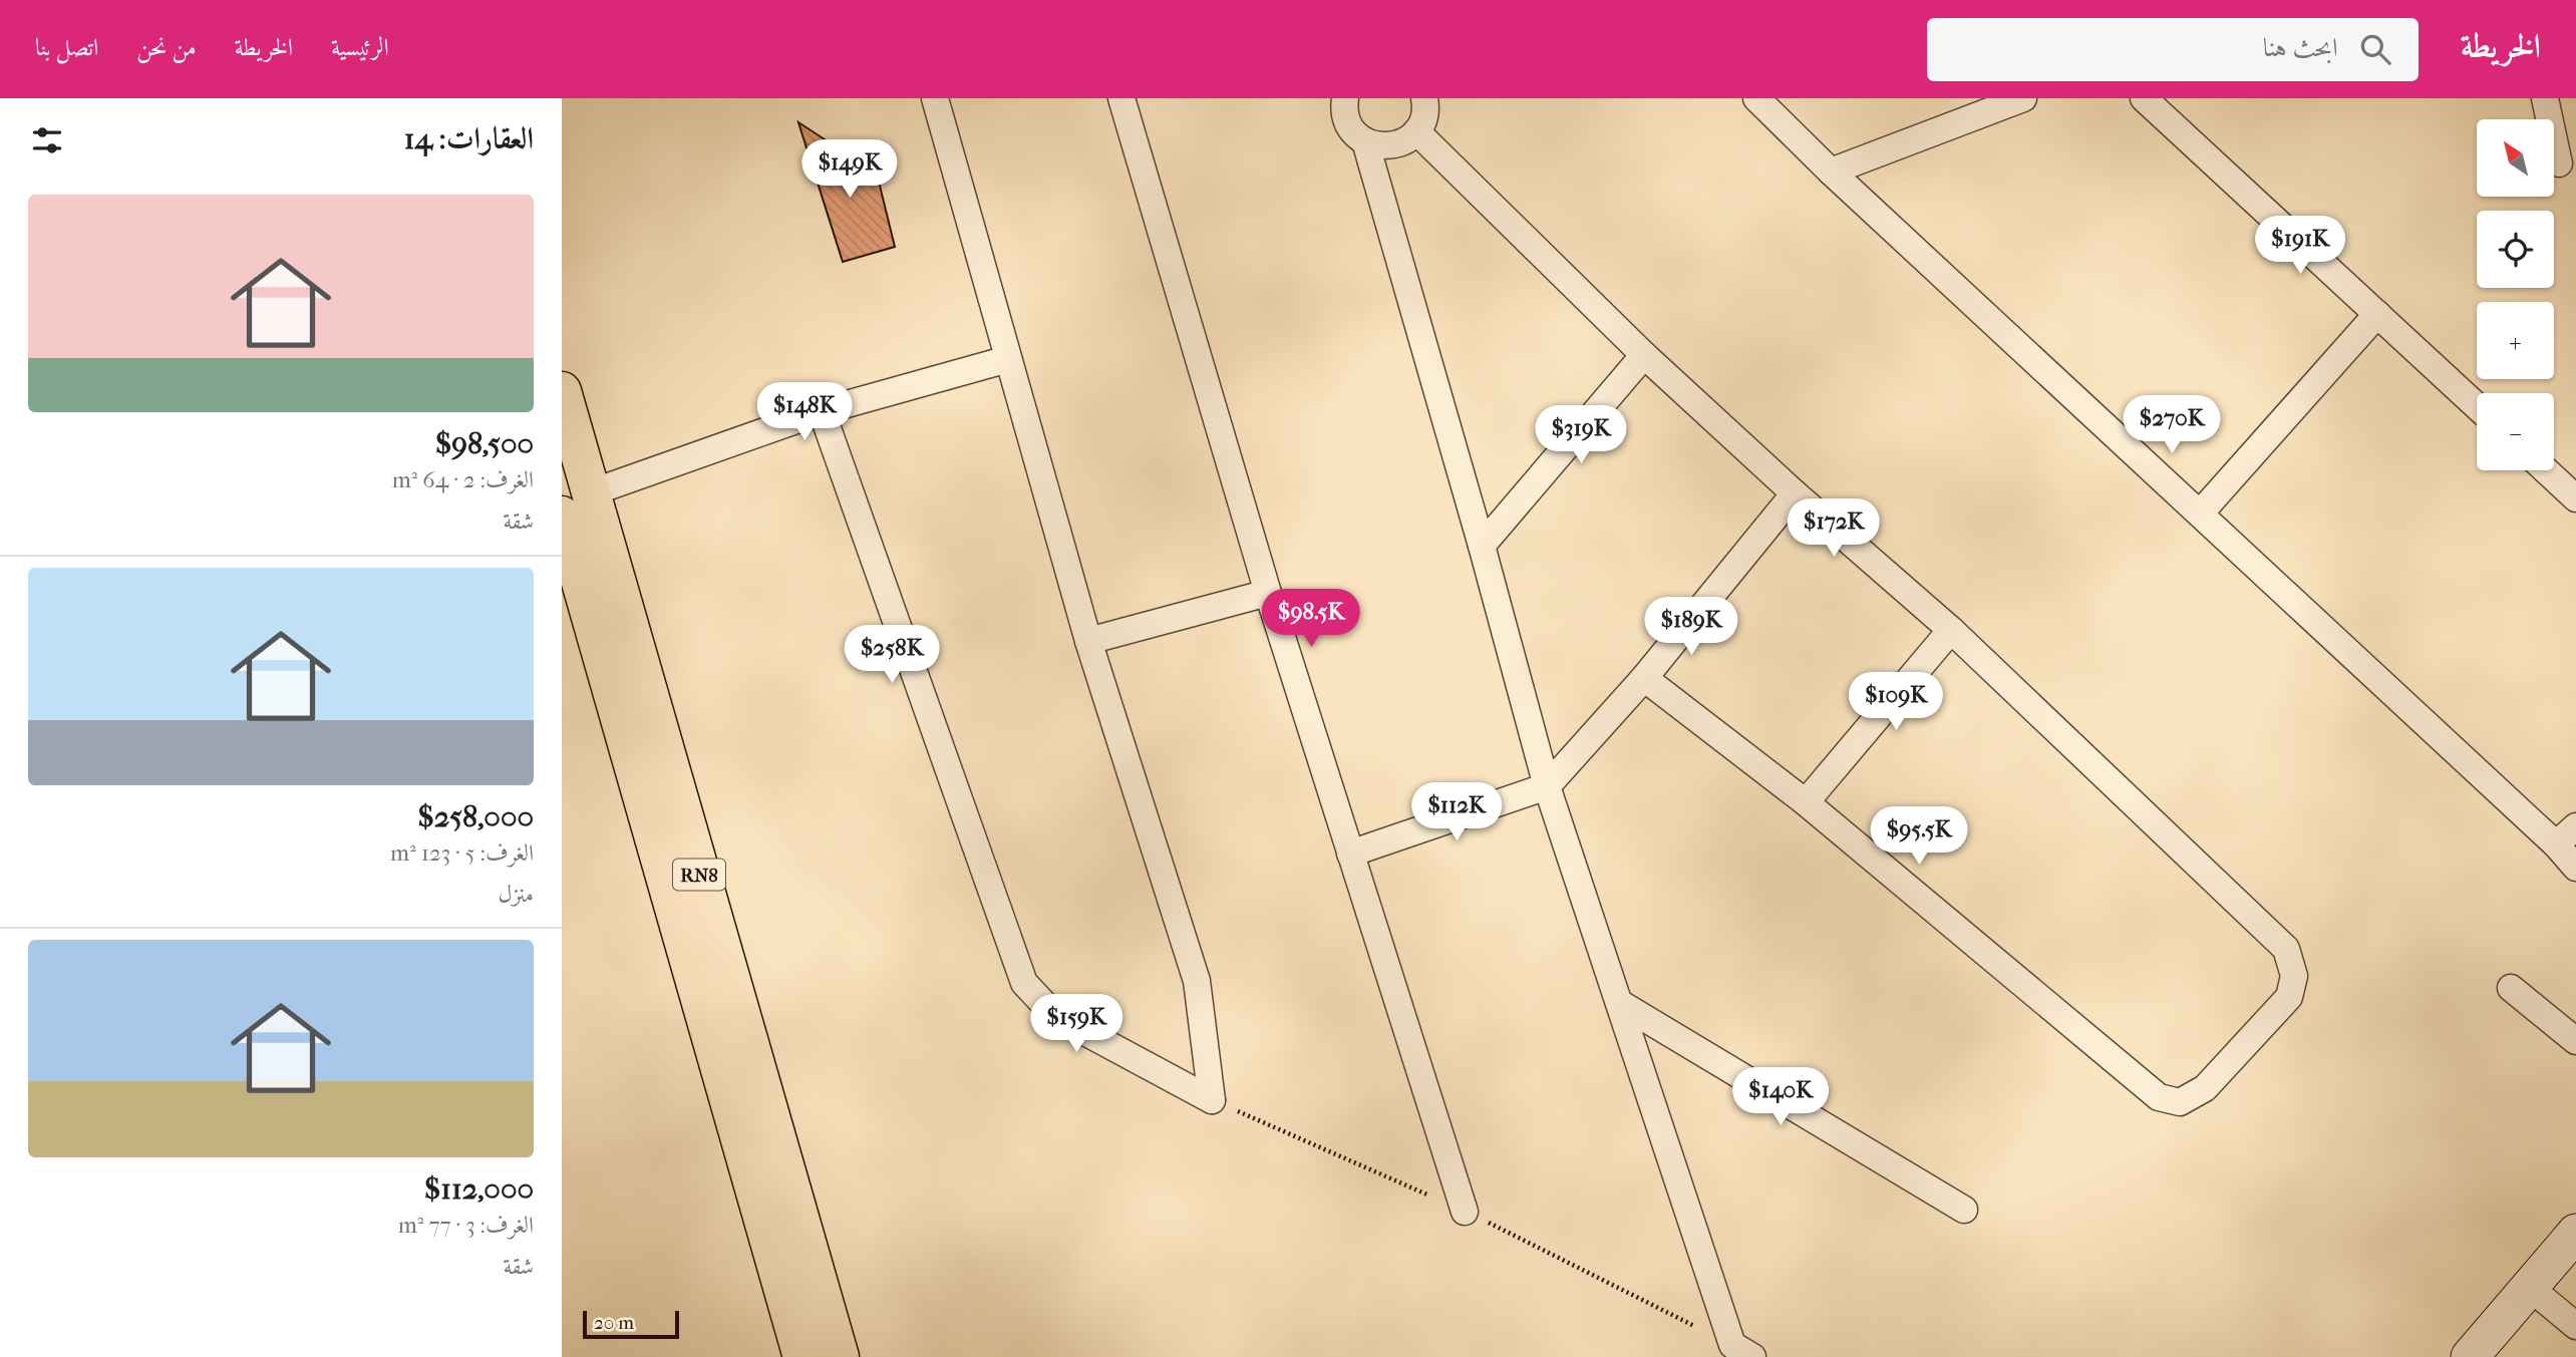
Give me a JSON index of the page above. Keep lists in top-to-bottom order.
{
  "streets": {
    "main road": ["RN8"]
  },
  "scale_bar": "20 m",
  "north": "top left",
  "page": {
    "header": "الخريطة",
    "search": "ابحث هنا",
    "nav": [
      "الرئيسية",
      "الخريطة",
      "من نحن",
      "اتصل بنا"
    ],
    "heading": "العقارات: 14",
    "map_buttons": ["+", "−"],
    "price": [
      "$149K",
      "$191K",
      "$148K",
      "$270K",
      "$319K",
      "$172K",
      "$98.5K",
      "$189K",
      "$258K",
      "$109K",
      "$112K",
      "$95.5K",
      "$159K",
      "$140K"
    ],
    "list": [
      {
        "name": "$98,500",
        "note": "الغرف: 2 · 64 m² · شقة"
      },
      {
        "name": "$258,000",
        "note": "الغرف: 5 · 123 m² · منزل"
      },
      {
        "name": "$112,000",
        "note": "الغرف: 3 · 77 m² · شقة"
      }
    ],
    "scale": "20 m"
  }
}
